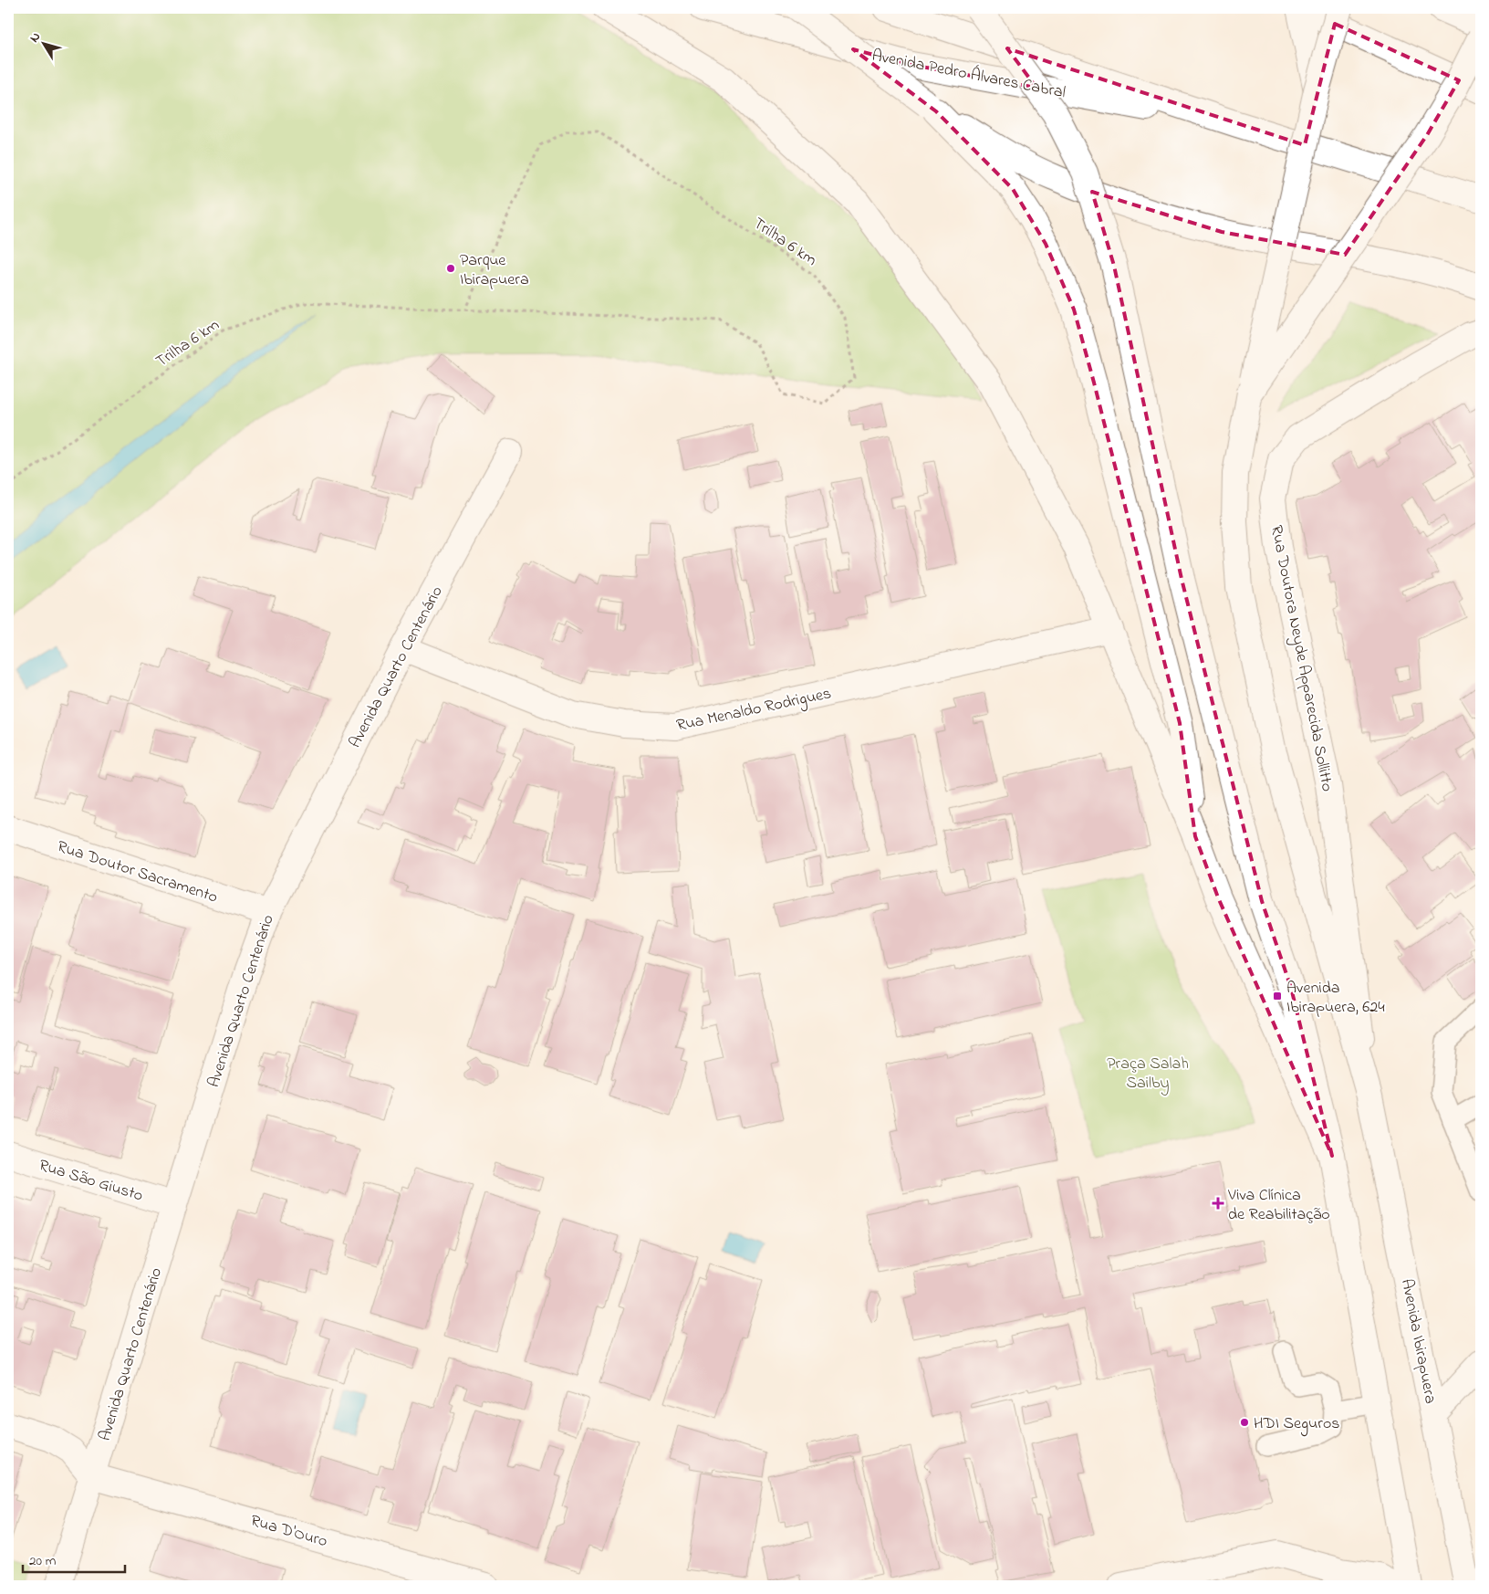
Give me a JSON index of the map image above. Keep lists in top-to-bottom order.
{
  "streets": {
    "main road": [
      "Avenida Pedro Álvares Cabral",
      "Rua Doutora Neyde Apparecida Sollitto",
      "Avenida Quarto Centenário",
      "Rua Menaldo Rodrigues",
      "Rua Doutor Sacramento",
      "Rua São Giusto",
      "Avenida Ibirapuera",
      "Rua D'Ouro"
    ],
    "path": ["Trilha 6 km"]
  },
  "crossings": [
    ["Rua Doutora Neyde Apparecida Sollitto", "Avenida Ibirapuera"],
    ["Avenida Quarto Centenário", "Rua Menaldo Rodrigues"],
    ["Avenida Quarto Centenário", "Rua Doutor Sacramento"],
    ["Avenida Quarto Centenário", "Rua São Giusto"],
    ["Avenida Quarto Centenário", "Rua D'Ouro"]
  ],
  "parks": ["Praça Salah Sailby"],
  "places": {
    "other": ["Parque Ibirapuera", "HDI Seguros"],
    "transit": ["Avenida Ibirapuera, 624"],
    "health": ["Viva Clínica de Reabilitação"]
  },
  "scale_bar": "20 m",
  "north": "top left"
}
